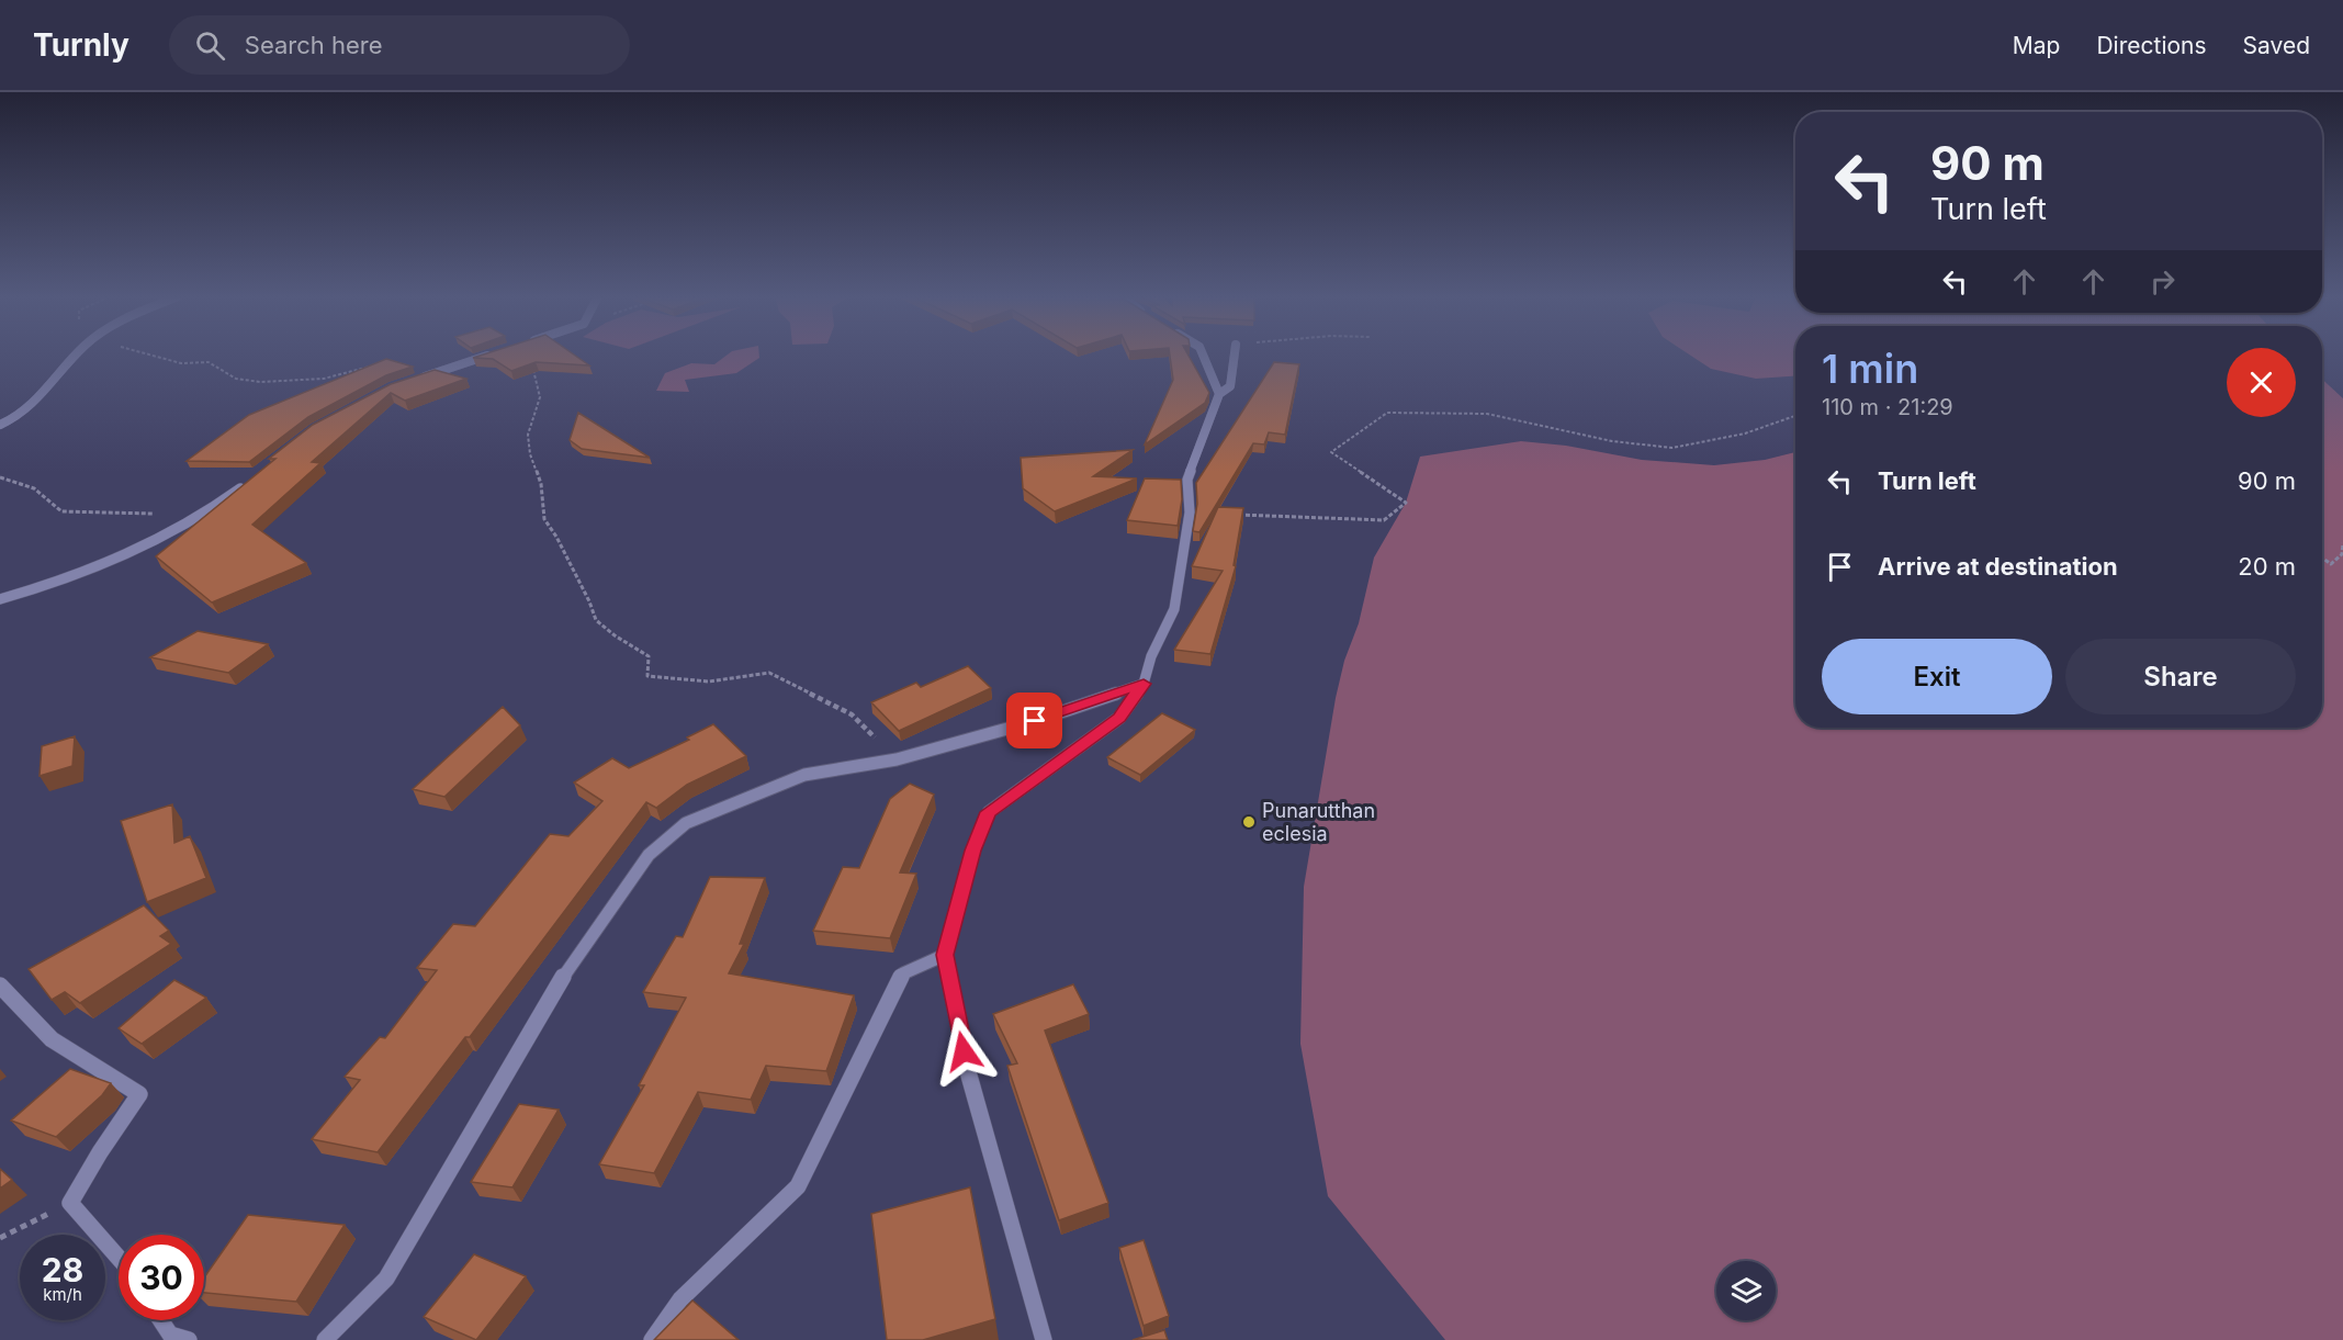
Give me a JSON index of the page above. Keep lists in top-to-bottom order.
{
  "places": ["Punarutthan eclesia"],
  "page": {
    "header": "Turnly",
    "search": "Search here",
    "nav": ["Map", "Directions", "Saved"],
    "turn": ["90 m", "Turn left"],
    "heading": ["1 min", "110 m · 21:29"],
    "list": [
      {
        "name": "Turn left",
        "value": "90 m"
      },
      {
        "name": "Arrive at destination",
        "value": "20 m"
      }
    ],
    "buttons": ["Exit", "Share"],
    "speed": "28 km/h",
    "limit": "30"
  }
}
